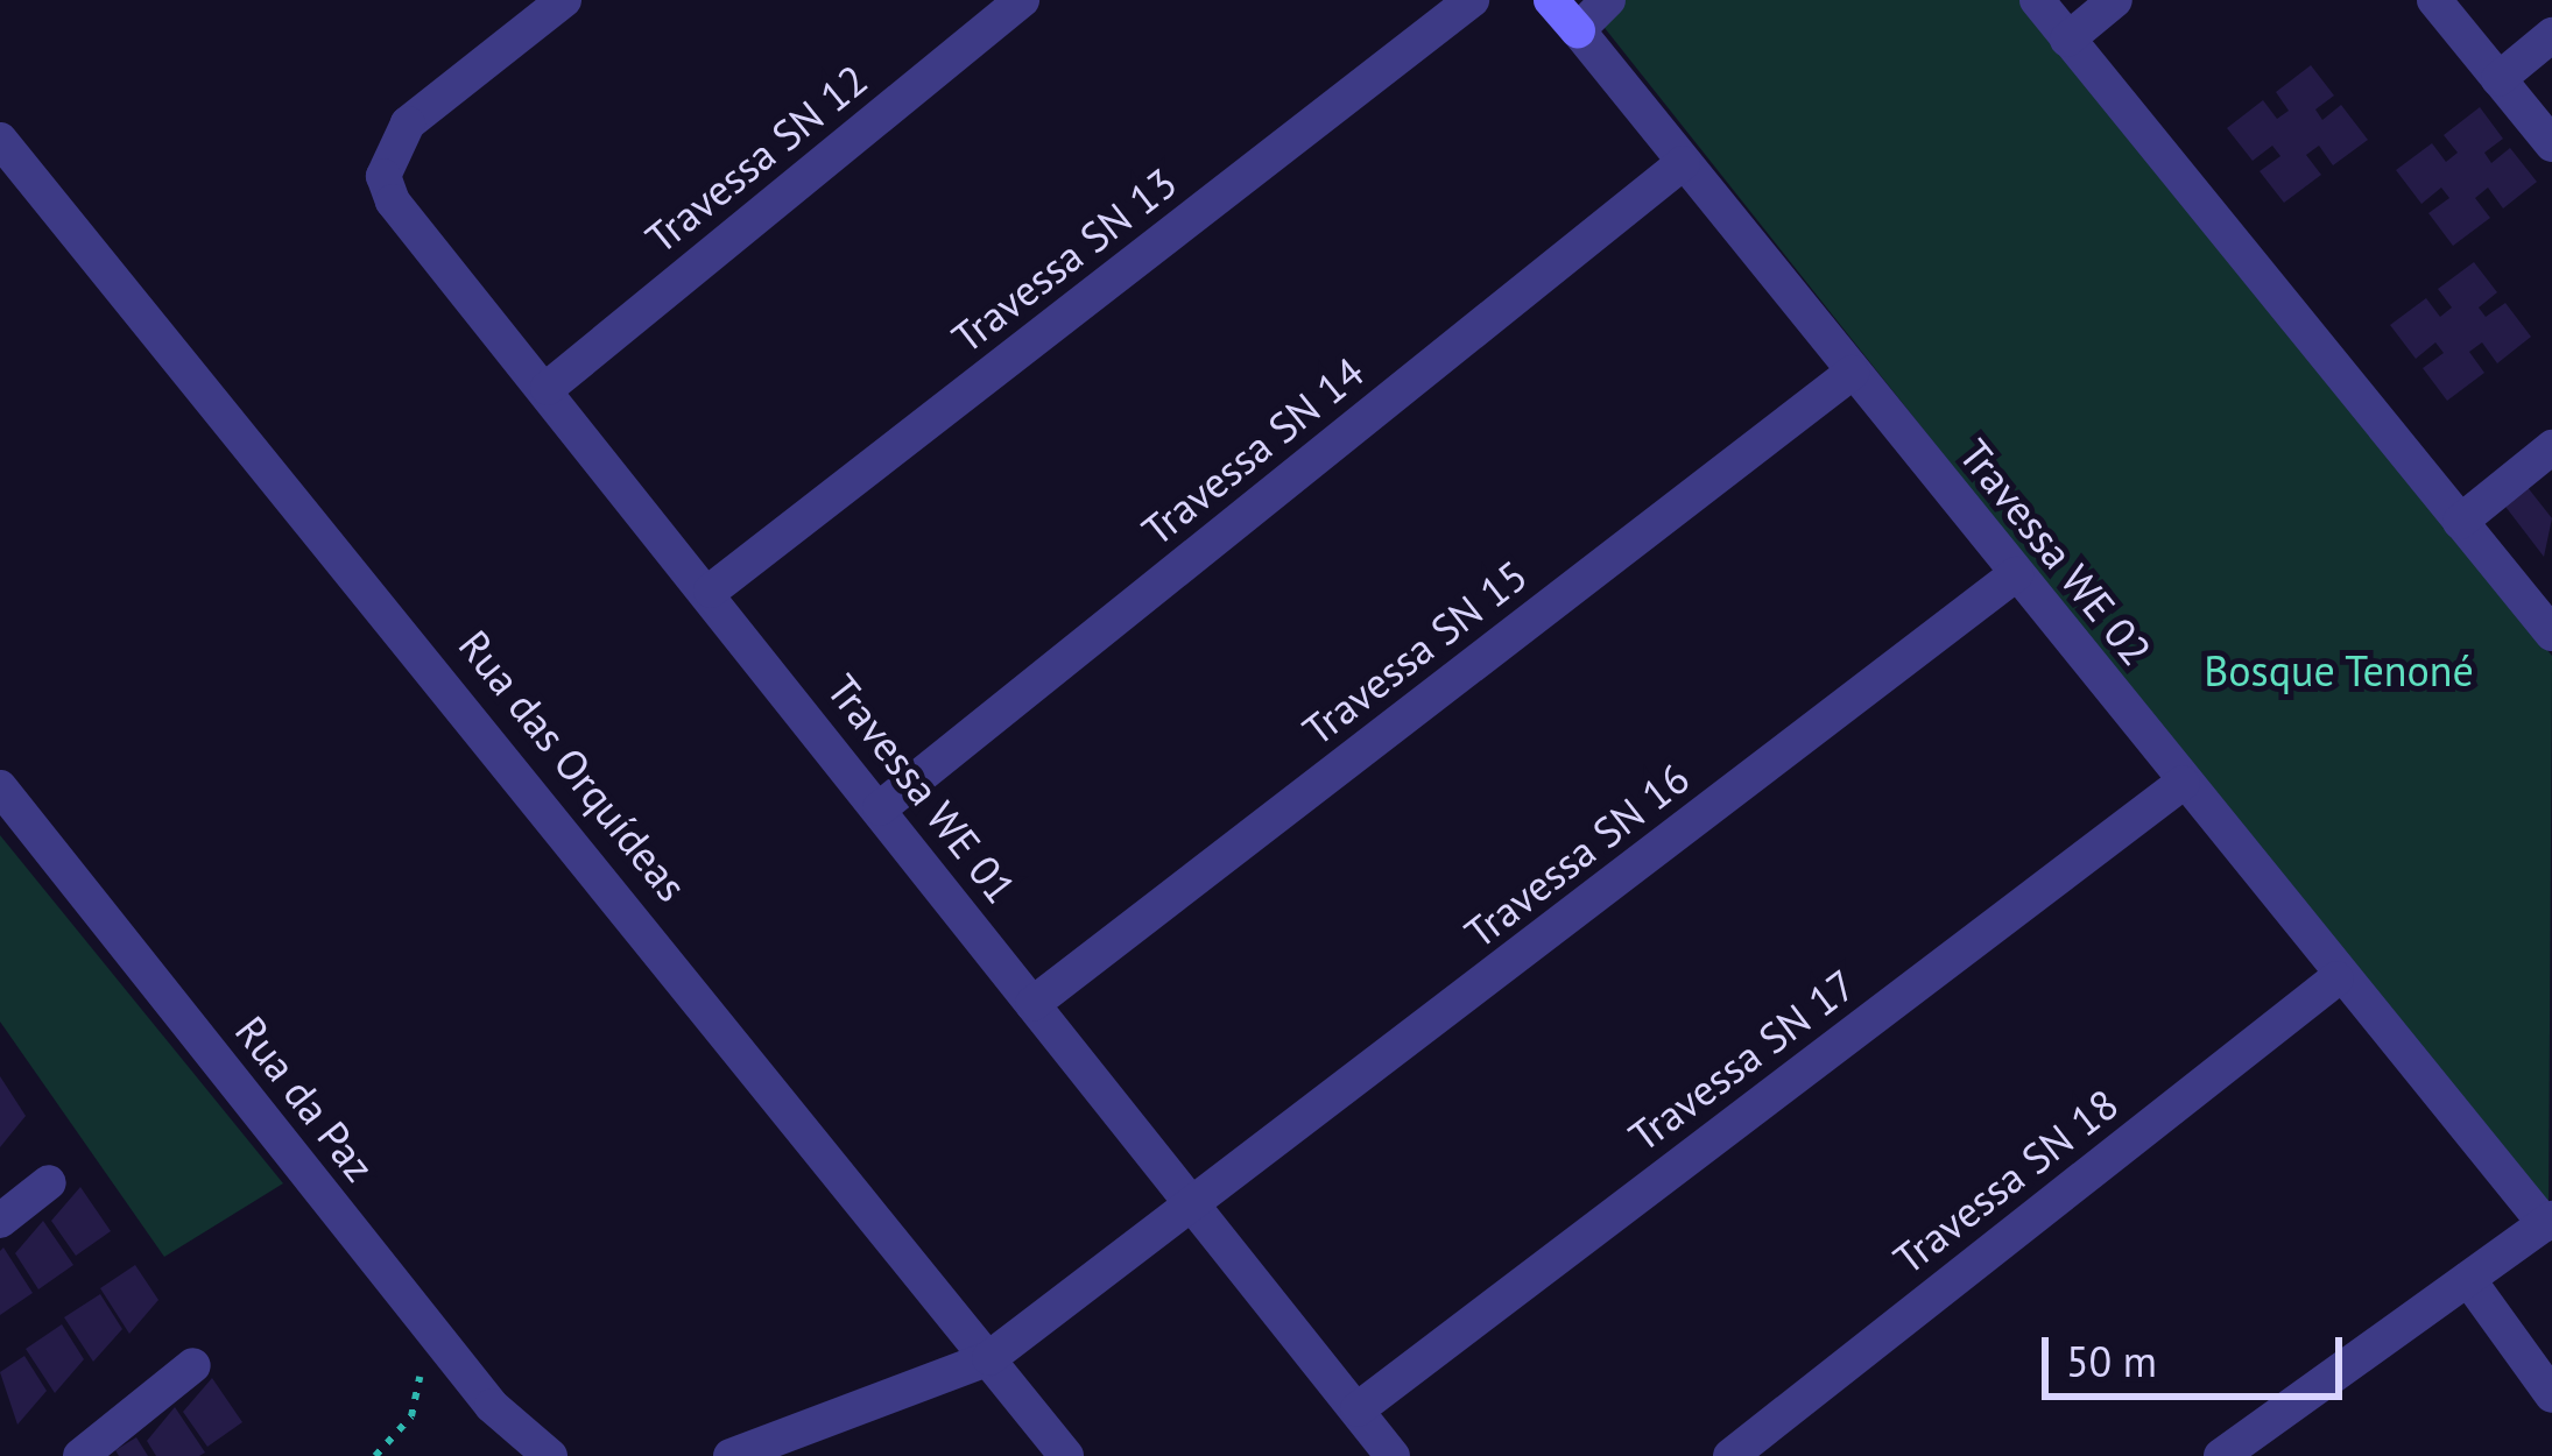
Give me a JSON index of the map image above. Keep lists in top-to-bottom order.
{
  "streets": {
    "street": [
      "Travessa SN 12",
      "Travessa SN 13",
      "Travessa SN 14",
      "Travessa WE 02",
      "Travessa SN 15",
      "Rua das Orquídeas",
      "Travessa WE 01",
      "Travessa SN 16",
      "Travessa SN 17",
      "Rua da Paz",
      "Travessa SN 18"
    ]
  },
  "crossings": [
    ["Travessa SN 12", "Travessa WE 01"],
    ["Travessa SN 13", "Travessa WE 01"],
    ["Travessa SN 14", "Travessa WE 02"],
    ["Travessa SN 14", "Travessa WE 01"],
    ["Travessa WE 02", "Travessa SN 15"],
    ["Travessa WE 02", "Travessa SN 16"],
    ["Travessa WE 02", "Travessa SN 17"],
    ["Travessa WE 02", "Travessa SN 18"],
    ["Travessa SN 15", "Travessa WE 01"],
    ["Rua das Orquídeas", "Travessa SN 16"],
    ["Travessa WE 01", "Travessa SN 16"],
    ["Travessa WE 01", "Travessa SN 17"]
  ],
  "parks": ["Bosque Tenoné"],
  "scale_bar": "50 m"
}
